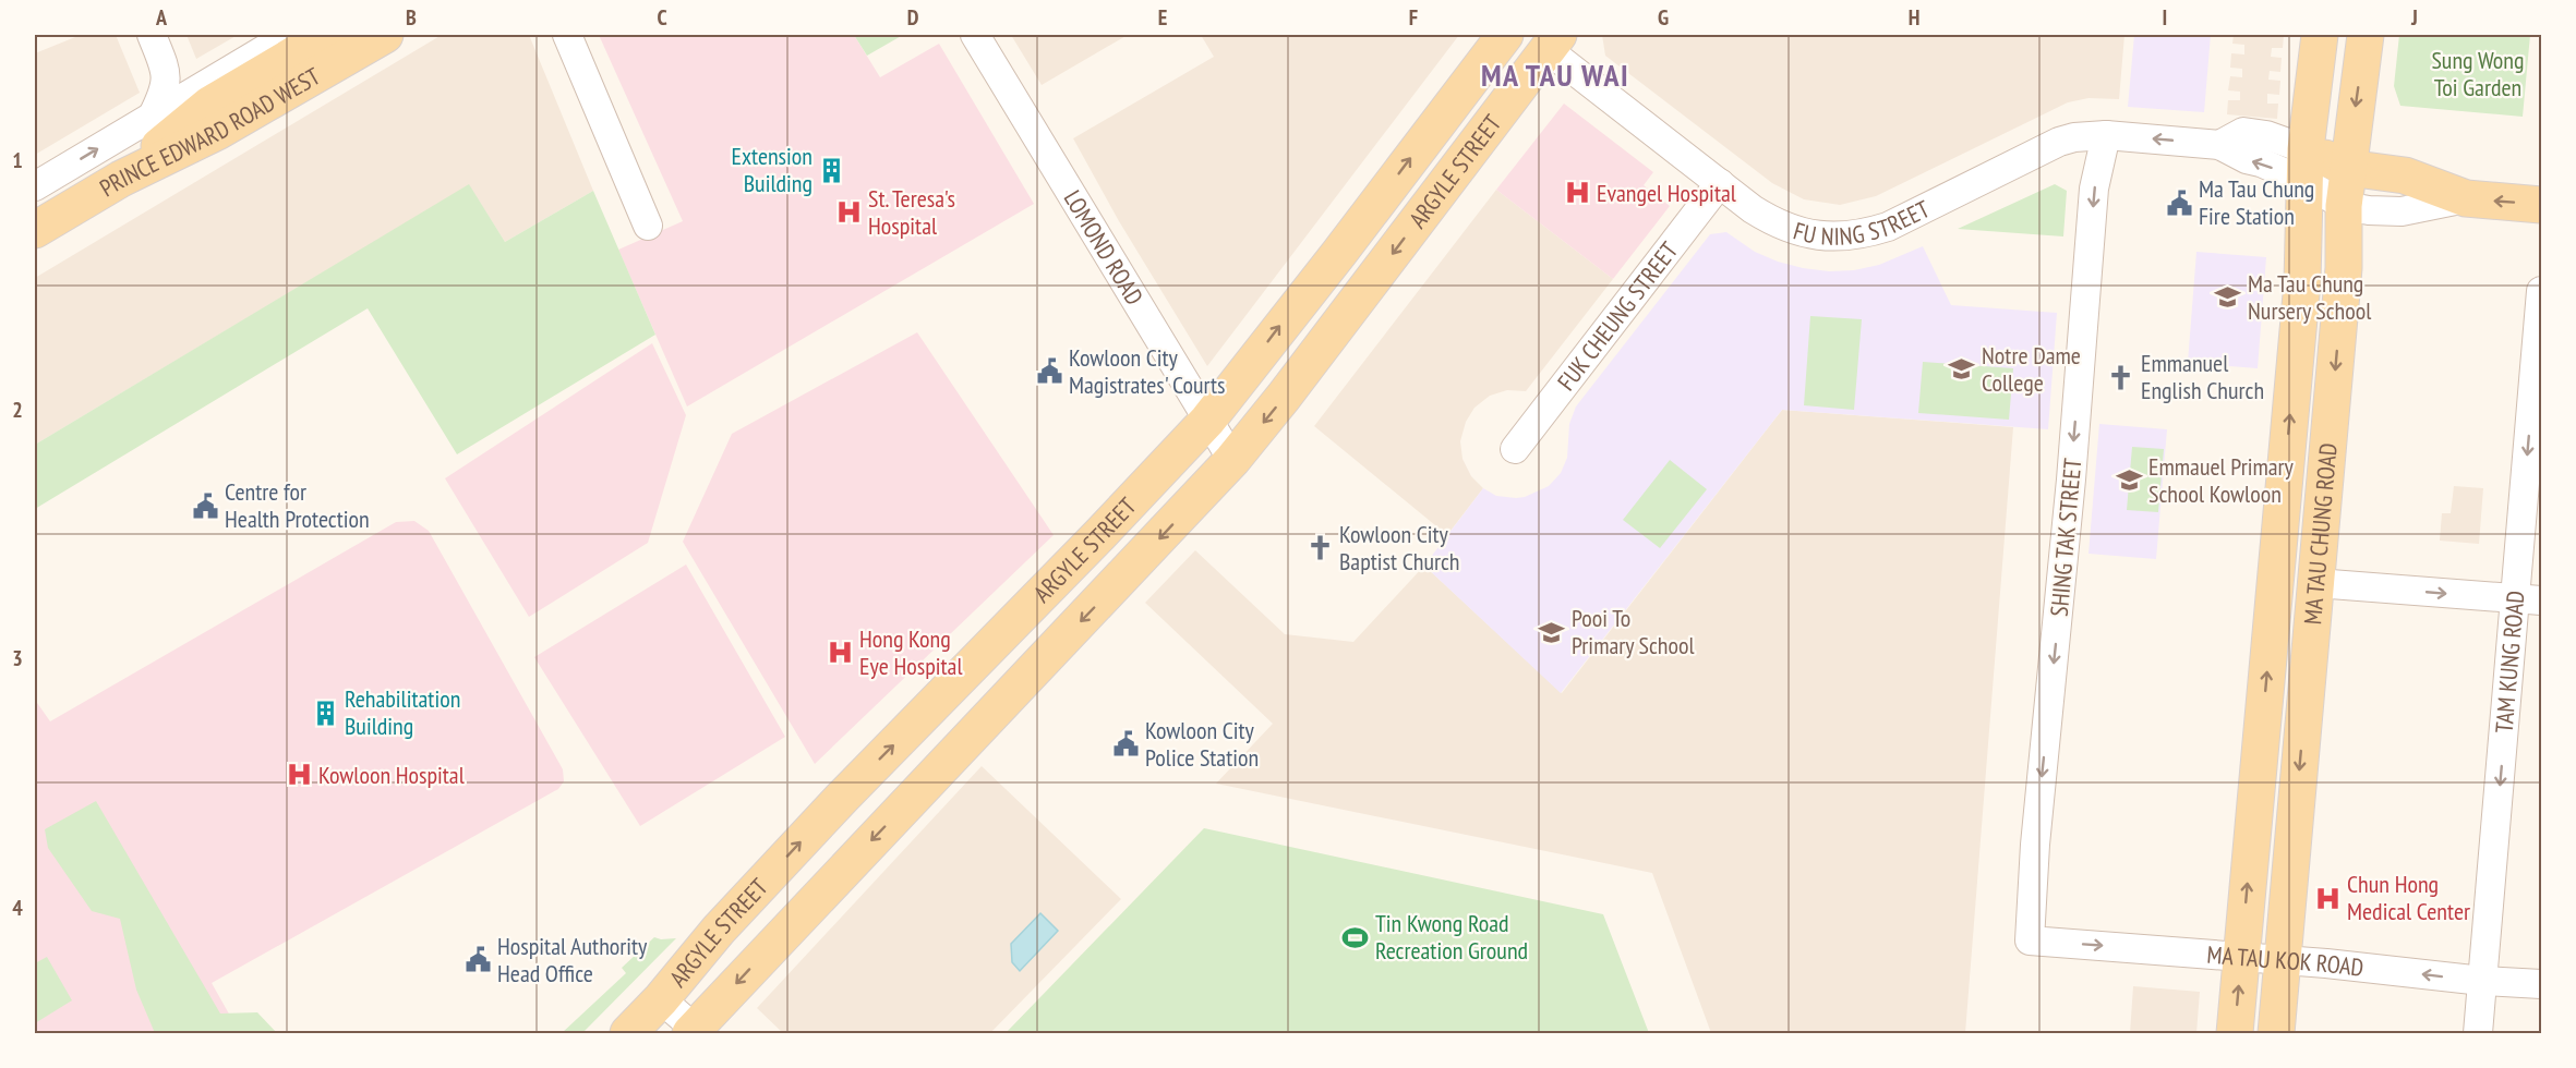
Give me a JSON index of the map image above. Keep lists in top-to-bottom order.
{
  "streets": {
    "main road": ["PRINCE EDWARD ROAD WEST", "ARGYLE STREET", "MA TAU CHUNG ROAD"],
    "street": [
      "FU NING STREET",
      "LOMOND ROAD",
      "FUK CHEUNG STREET",
      "SHING TAK STREET",
      "TAM KUNG ROAD",
      "MA TAU KOK ROAD"
    ]
  },
  "crossings": [
    ["ARGYLE STREET", "FU NING STREET"],
    ["ARGYLE STREET", "LOMOND ROAD"],
    ["FU NING STREET", "FUK CHEUNG STREET"],
    ["FU NING STREET", "MA TAU CHUNG ROAD"],
    ["FU NING STREET", "SHING TAK STREET"],
    ["MA TAU CHUNG ROAD", "MA TAU KOK ROAD"],
    ["SHING TAK STREET", "MA TAU KOK ROAD"],
    ["TAM KUNG ROAD", "MA TAU KOK ROAD"]
  ],
  "one_way": ["SHING TAK STREET", "TAM KUNG ROAD"],
  "districts": ["MA TAU WAI"],
  "parks": ["Sung Wong Toi Garden"],
  "places": {
    "building": ["Extension Building", "Rehabilitation Building"],
    "hospital": [
      "Evangel Hospital",
      "St. Teresa's Hospital",
      "Hong Kong Eye Hospital",
      "Kowloon Hospital",
      "Chun Hong Medical Center"
    ],
    "public building": [
      "Ma Tau Chung Fire Station",
      "Kowloon City Magistrates' Courts",
      "Centre for Health Protection",
      "Kowloon City Police Station",
      "Hospital Authority Head Office"
    ],
    "school or university": [
      "Ma Tau Chung Nursery School",
      "Notre Dame College",
      "Emmauel Primary School Kowloon",
      "Pooi To Primary School"
    ],
    "church": ["Emmanuel English Church", "Kowloon City Baptist Church"],
    "sports": ["Tin Kwong Road Recreation Ground"]
  },
  "grid": {
    "columns": [
      "A",
      "B",
      "C",
      "D",
      "E",
      "F",
      "G",
      "H",
      "I",
      "J"
    ],
    "rows": [
      "1",
      "2",
      "3",
      "4"
    ]
  }
}
